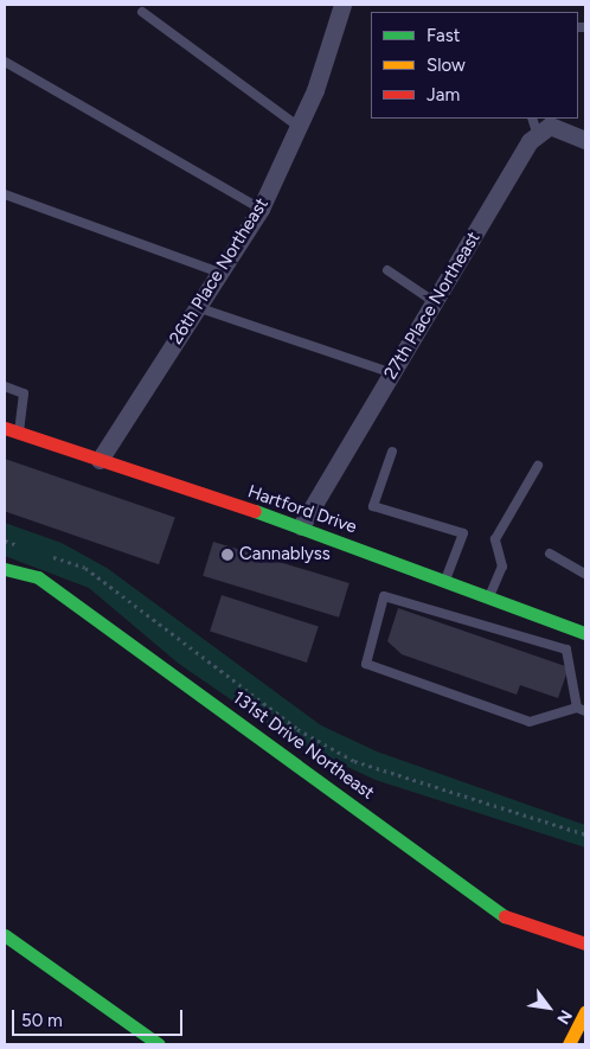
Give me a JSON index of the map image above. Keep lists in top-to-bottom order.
{
  "streets": {
    "main road": ["Hartford Drive", "131st Drive Northeast"],
    "street": ["26th Place Northeast", "27th Place Northeast"]
  },
  "crossings": [
    ["26th Place Northeast", "Hartford Drive"],
    ["27th Place Northeast", "Hartford Drive"]
  ],
  "places": ["Cannablyss"],
  "legend": ["Fast", "Slow", "Jam"],
  "scale_bar": "50 m",
  "north": "bottom right"
}
